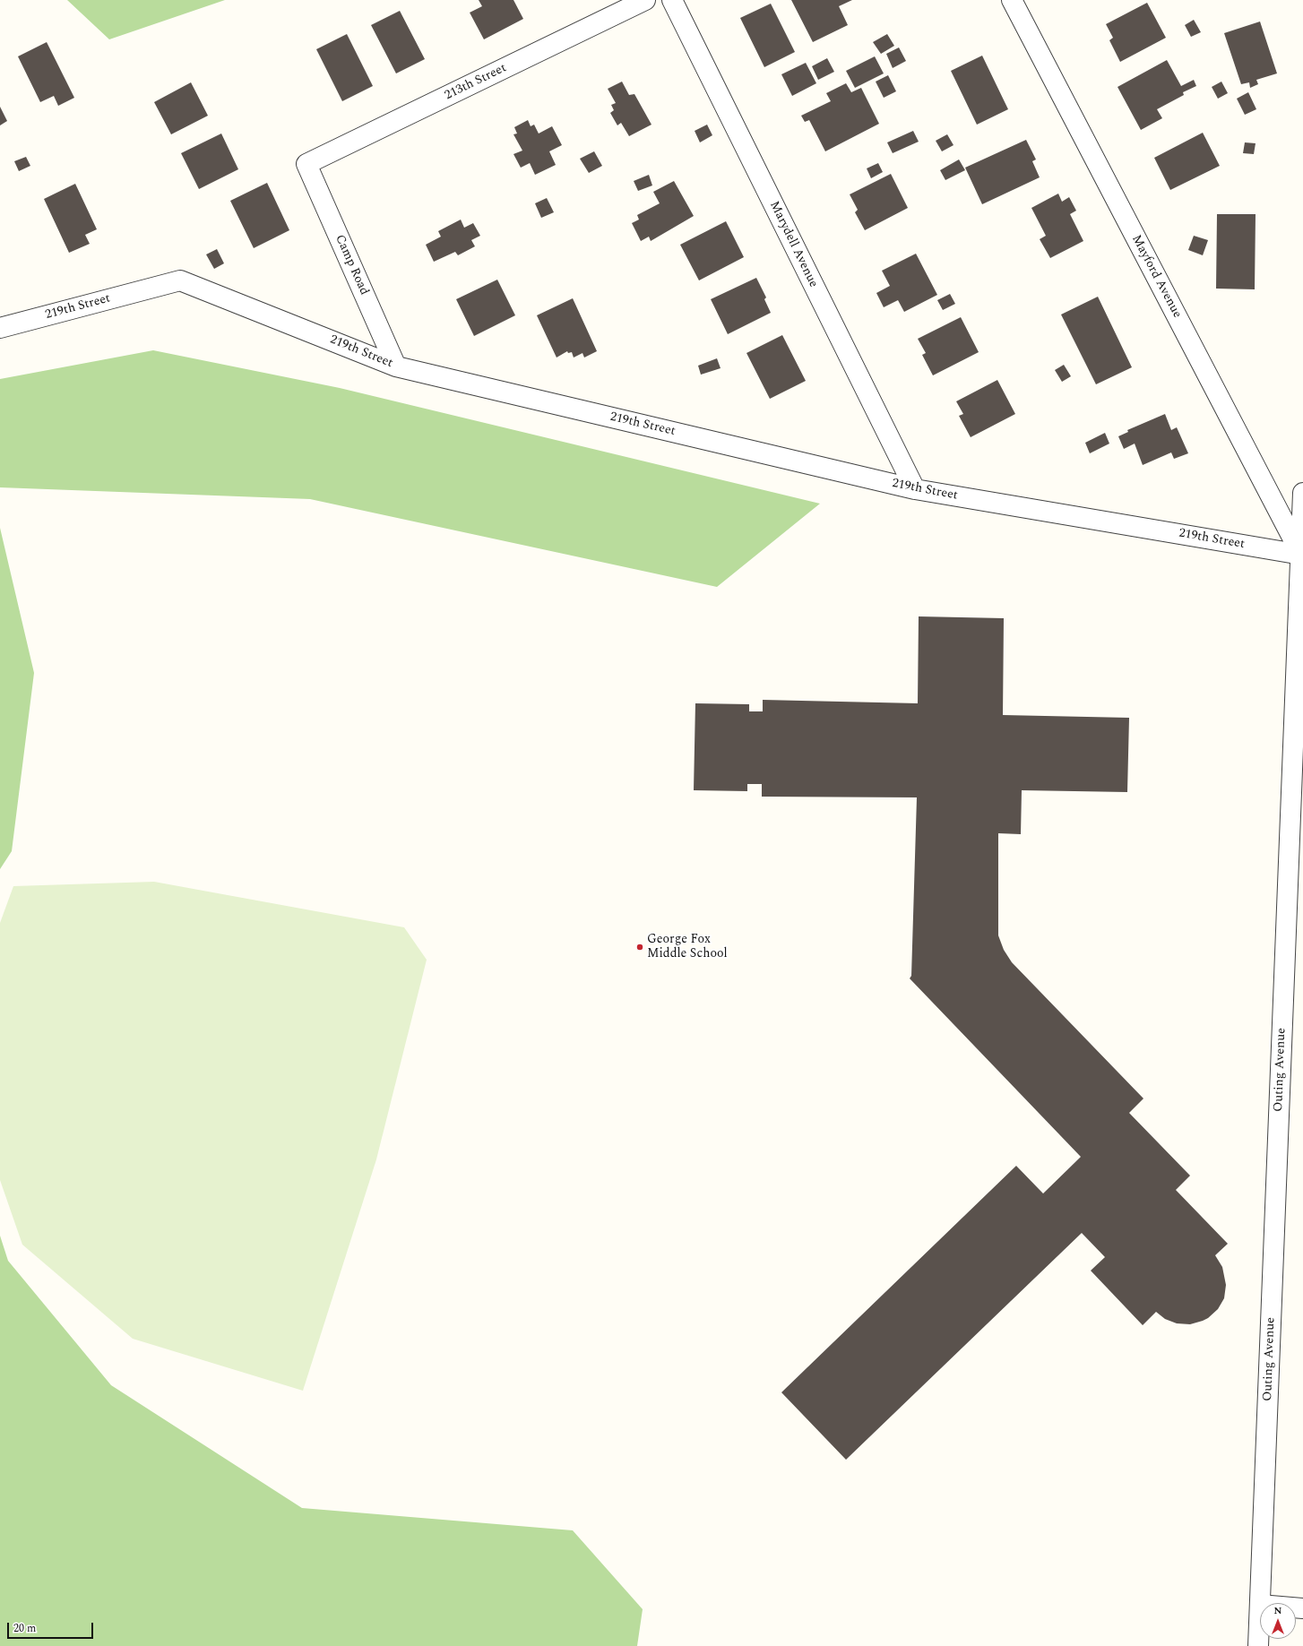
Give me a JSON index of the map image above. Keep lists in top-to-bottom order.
{
  "streets": {
    "street": [
      "213th Street",
      "Marydell Avenue",
      "Camp Road",
      "Mayford Avenue",
      "219th Street",
      "Outing Avenue"
    ]
  },
  "crossings": [
    ["213th Street", "Camp Road"],
    ["Marydell Avenue", "219th Street"],
    ["Camp Road", "219th Street"],
    ["Mayford Avenue", "219th Street"],
    ["Mayford Avenue", "Outing Avenue"],
    ["219th Street", "Outing Avenue"]
  ],
  "places": ["George Fox Middle School"],
  "scale_bar": "20 m",
  "north": "top"
}
